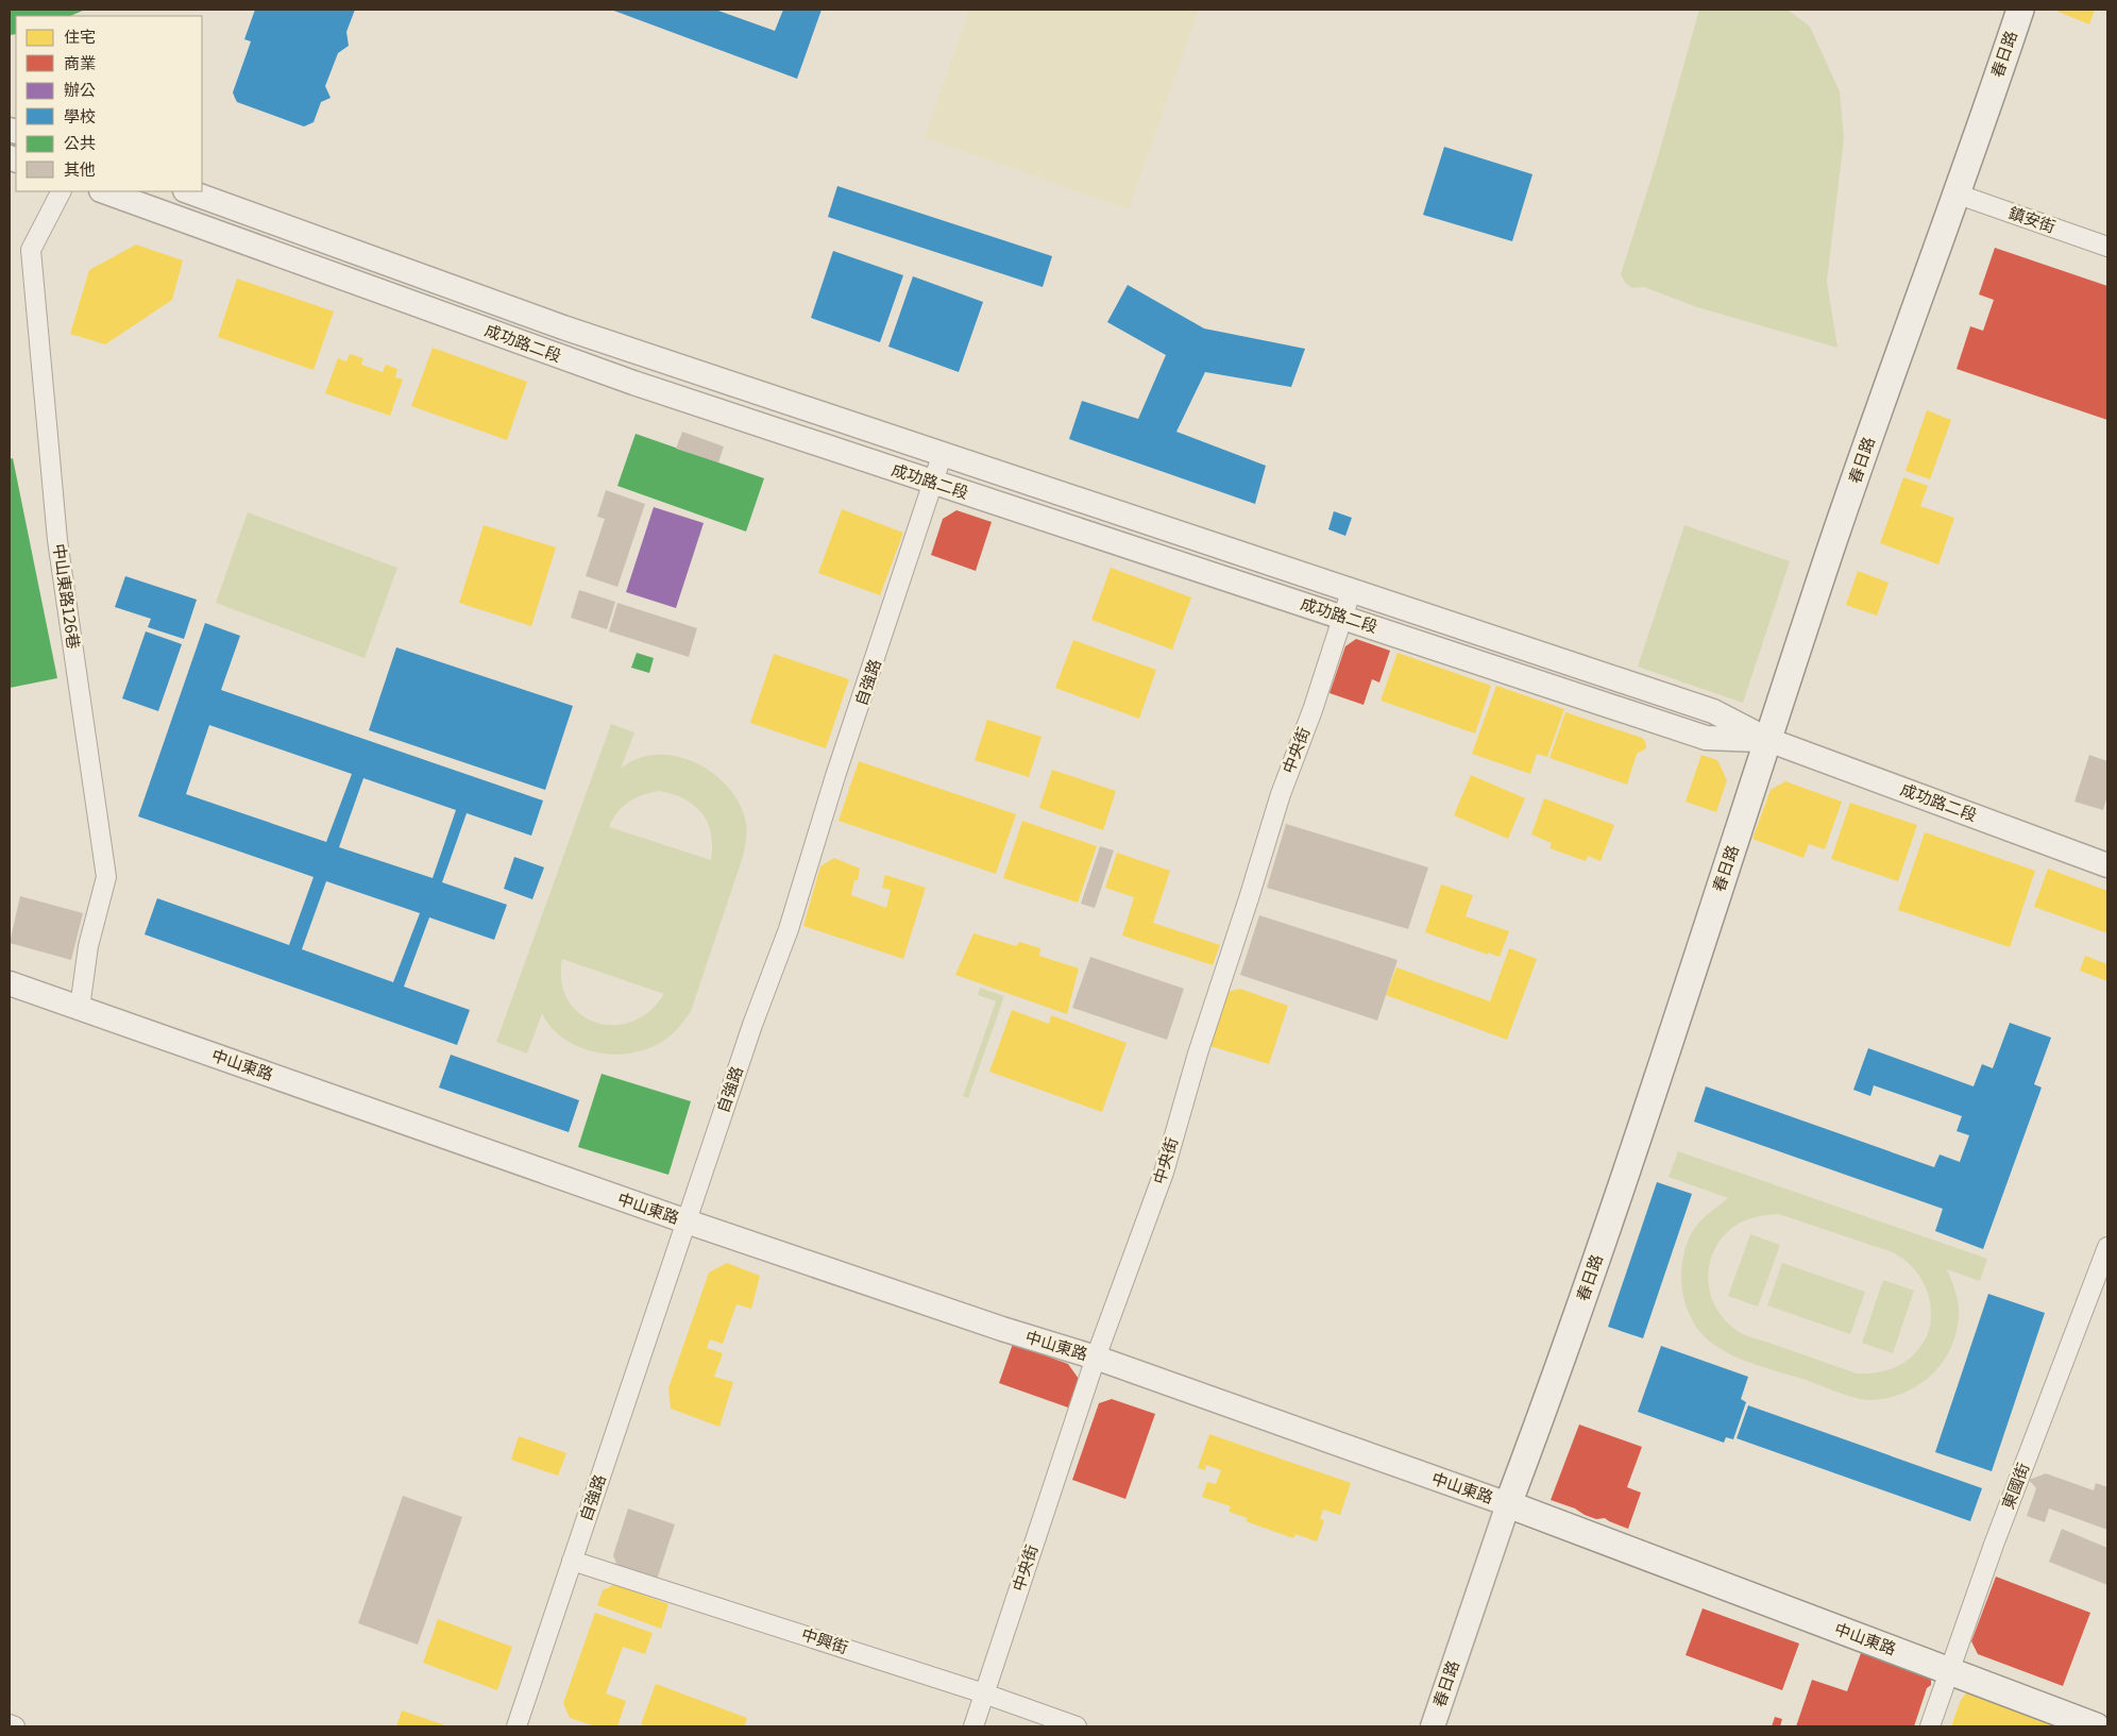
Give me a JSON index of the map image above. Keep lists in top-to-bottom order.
{
  "streets": {
    "main road": ["春日路", "中山東路"],
    "street": [
      "鎮安街",
      "成功路二段",
      "中山東路126巷",
      "自強路",
      "中央街",
      "東國街",
      "中興街"
    ]
  },
  "crossings": [
    ["春日路", "鎮安街"],
    ["春日路", "成功路二段"],
    ["春日路", "中山東路"],
    ["成功路二段", "自強路"],
    ["成功路二段", "中央街"],
    ["中山東路126巷", "中山東路"],
    ["自強路", "中山東路"],
    ["自強路", "中興街"],
    ["中央街", "中山東路"],
    ["中央街", "中興街"],
    ["中山東路", "東國街"]
  ],
  "legend": [
    "住宅",
    "商業",
    "辦公",
    "學校",
    "公共",
    "其他"
  ]
}
